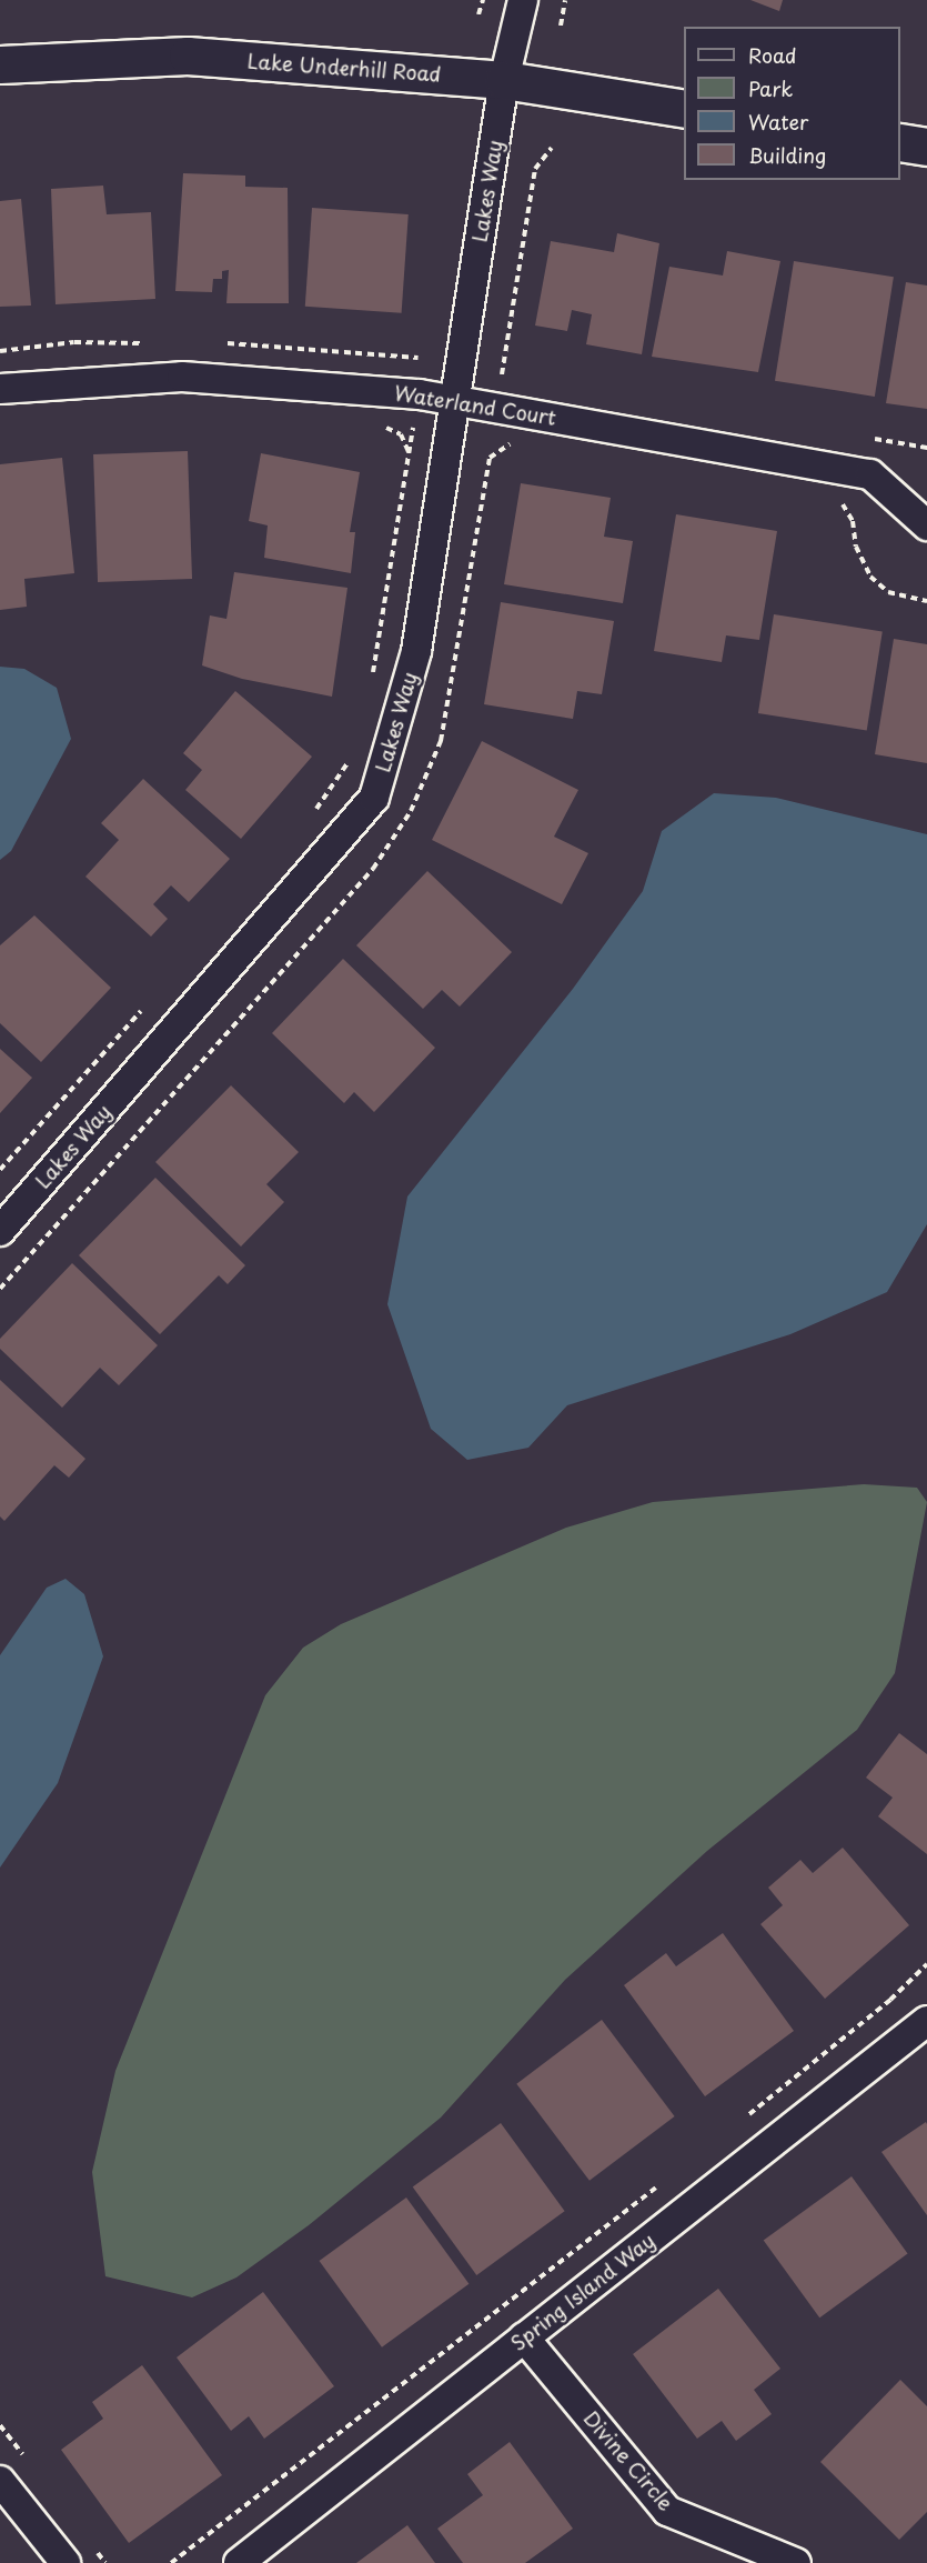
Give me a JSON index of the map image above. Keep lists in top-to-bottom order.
{
  "streets": {
    "street": [
      "Lake Underhill Road",
      "Lakes Way",
      "Waterland Court",
      "Spring Island Way",
      "Divine Circle"
    ]
  },
  "crossings": [
    ["Lake Underhill Road", "Lakes Way"],
    ["Lakes Way", "Waterland Court"],
    ["Spring Island Way", "Divine Circle"]
  ],
  "legend": [
    "Road",
    "Park",
    "Water",
    "Building"
  ]
}
